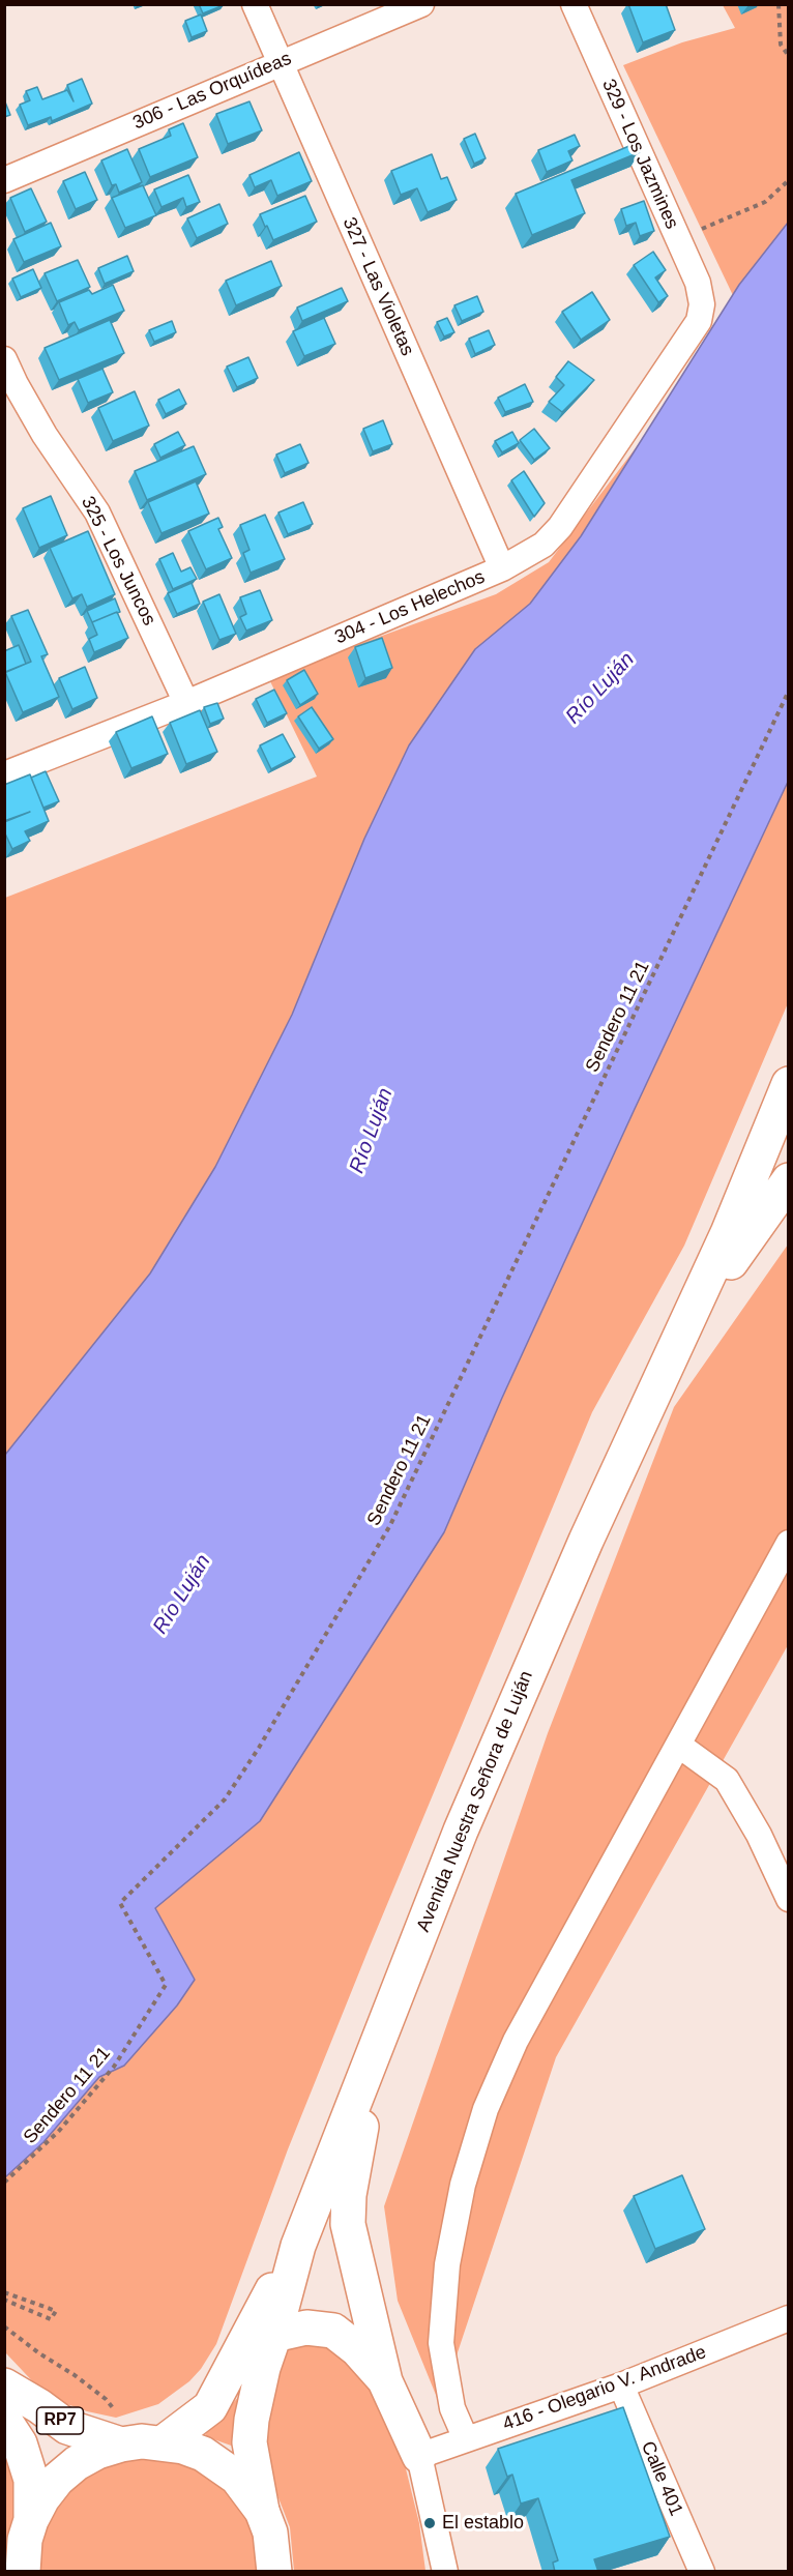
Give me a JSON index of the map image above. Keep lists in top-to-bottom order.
{
  "streets": {
    "main road": ["Avenida Nuestra Señora de Luján", "RP7"],
    "street": [
      "306 - Las Orquídeas",
      "329 - Los Jazmines",
      "327 - Las Violetas",
      "325 - Los Juncos",
      "304 - Los Helechos",
      "416 - Olegario V. Andrade",
      "Calle 401"
    ],
    "path": ["Sendero 11 21"]
  },
  "crossings": [
    ["306 - Las Orquídeas", "327 - Las Violetas"],
    ["329 - Los Jazmines", "304 - Los Helechos"],
    ["327 - Las Violetas", "304 - Los Helechos"],
    ["325 - Los Juncos", "304 - Los Helechos"],
    ["Avenida Nuestra Señora de Luján", "RP7"],
    ["416 - Olegario V. Andrade", "Calle 401"]
  ],
  "water": ["Río Luján"],
  "places": ["El establo"]
}
